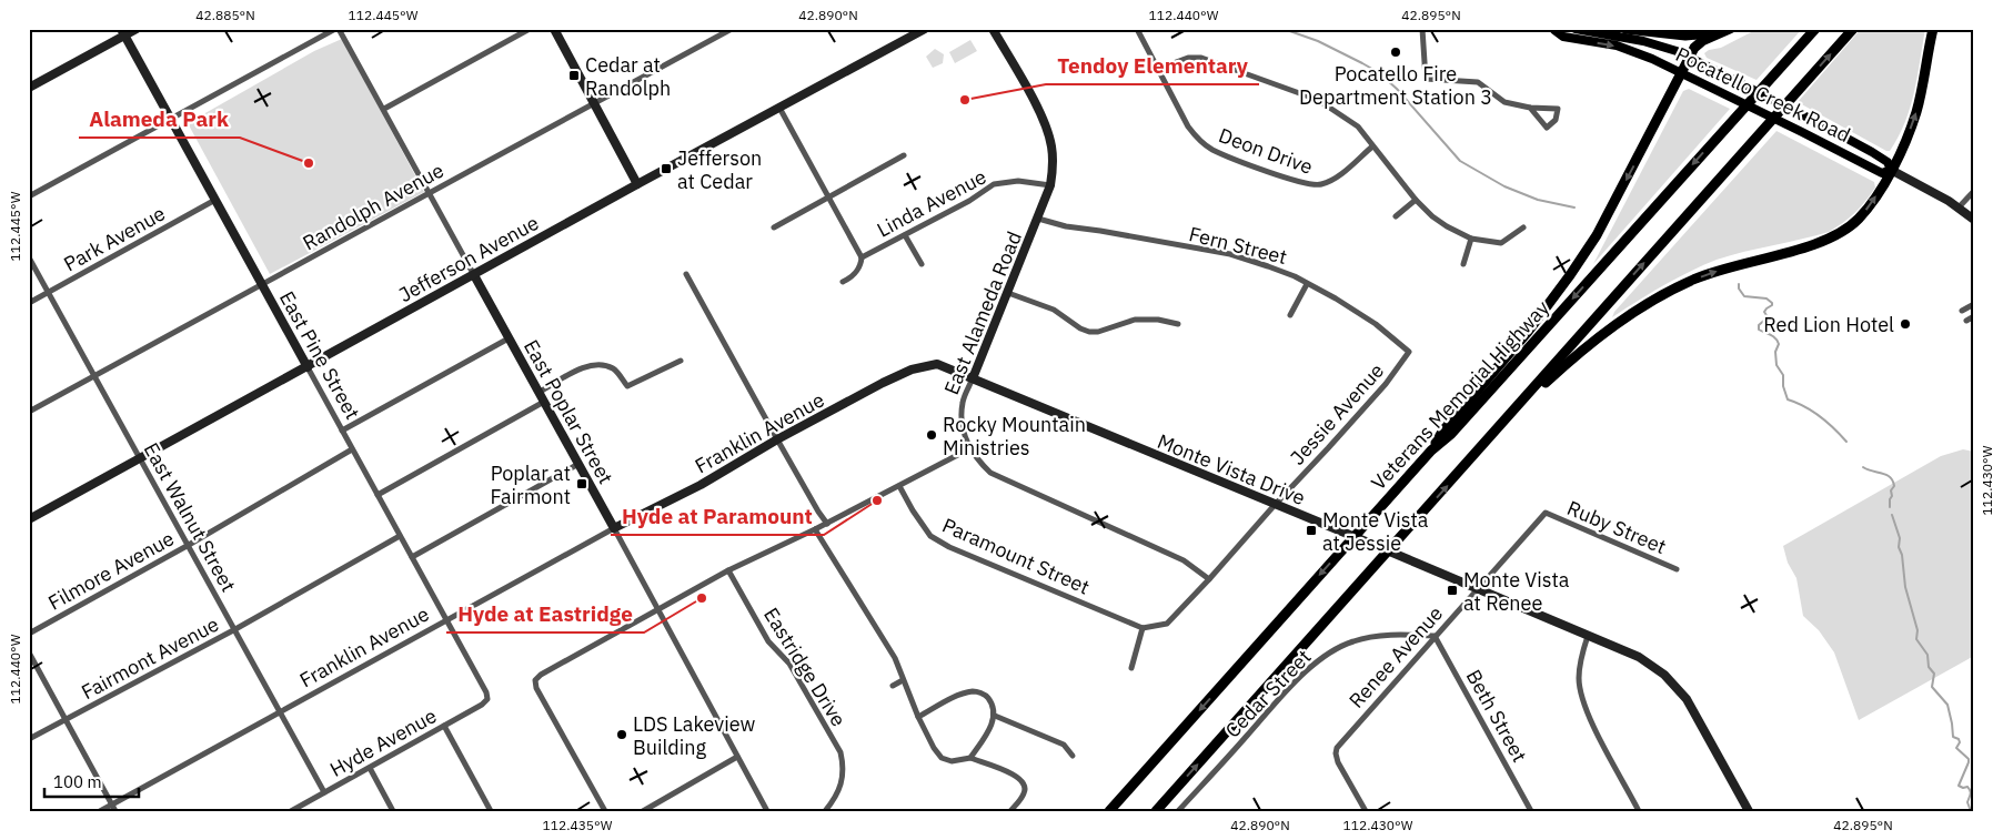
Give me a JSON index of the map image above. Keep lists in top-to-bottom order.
{
  "streets": {
    "highway": ["Veterans Memorial Highway"],
    "main road": ["Pocatello Creek Road"],
    "street": [
      "Deon Drive",
      "Linda Avenue",
      "Randolph Avenue",
      "Park Avenue",
      "Fern Street",
      "Jefferson Avenue",
      "East Alameda Road",
      "East Pine Street",
      "East Poplar Street",
      "Jessie Avenue",
      "Franklin Avenue",
      "Monte Vista Drive",
      "East Walnut Street",
      "Ruby Street",
      "Paramount Street",
      "Filmore Avenue",
      "Renee Avenue",
      "Fairmont Avenue",
      "Eastridge Drive",
      "Cedar Street",
      "Beth Street",
      "Hyde Avenue"
    ]
  },
  "crossings": [
    ["Linda Avenue", "East Alameda Road"],
    ["Randolph Avenue", "East Pine Street"],
    ["Randolph Avenue", "East Poplar Street"],
    ["Randolph Avenue", "East Walnut Street"],
    ["Park Avenue", "East Pine Street"],
    ["Park Avenue", "East Walnut Street"],
    ["Fern Street", "East Alameda Road"],
    ["Fern Street", "Jessie Avenue"],
    ["Jefferson Avenue", "East Pine Street"],
    ["Jefferson Avenue", "East Poplar Street"],
    ["Jefferson Avenue", "East Walnut Street"],
    ["East Alameda Road", "Jessie Avenue"],
    ["East Alameda Road", "Monte Vista Drive"],
    ["East Pine Street", "Franklin Avenue"],
    ["East Pine Street", "Filmore Avenue"],
    ["East Pine Street", "Fairmont Avenue"],
    ["East Pine Street", "Hyde Avenue"],
    ["East Poplar Street", "Franklin Avenue"],
    ["Jessie Avenue", "Monte Vista Drive"],
    ["Jessie Avenue", "Paramount Street"],
    ["Franklin Avenue", "Monte Vista Drive"],
    ["Franklin Avenue", "East Walnut Street"],
    ["Monte Vista Drive", "Renee Avenue"],
    ["East Walnut Street", "Filmore Avenue"],
    ["East Walnut Street", "Fairmont Avenue"],
    ["East Walnut Street", "Hyde Avenue"],
    ["Ruby Street", "Renee Avenue"],
    ["Renee Avenue", "Cedar Street"],
    ["Renee Avenue", "Beth Street"],
    ["Cedar Street", "Beth Street"]
  ],
  "places": {
    "other": [
      "Pocatello Fire Department Station 3",
      "Tendoy Elementary",
      "Alameda Park",
      "Red Lion Hotel",
      "Rocky Mountain Ministries",
      "Hyde at Paramount",
      "Hyde at Eastridge",
      "LDS Lakeview Building"
    ],
    "transit": [
      "Cedar at Randolph",
      "Jefferson at Cedar",
      "Poplar at Fairmont",
      "Monte Vista at Jessie",
      "Monte Vista at Renee"
    ]
  },
  "scale_bar": "100 m",
  "coordinates": [
    "42.885°N",
    "112.445°W",
    "42.890°N",
    "112.440°W",
    "42.895°N",
    "112.430°W",
    "112.435°W"
  ]
}
